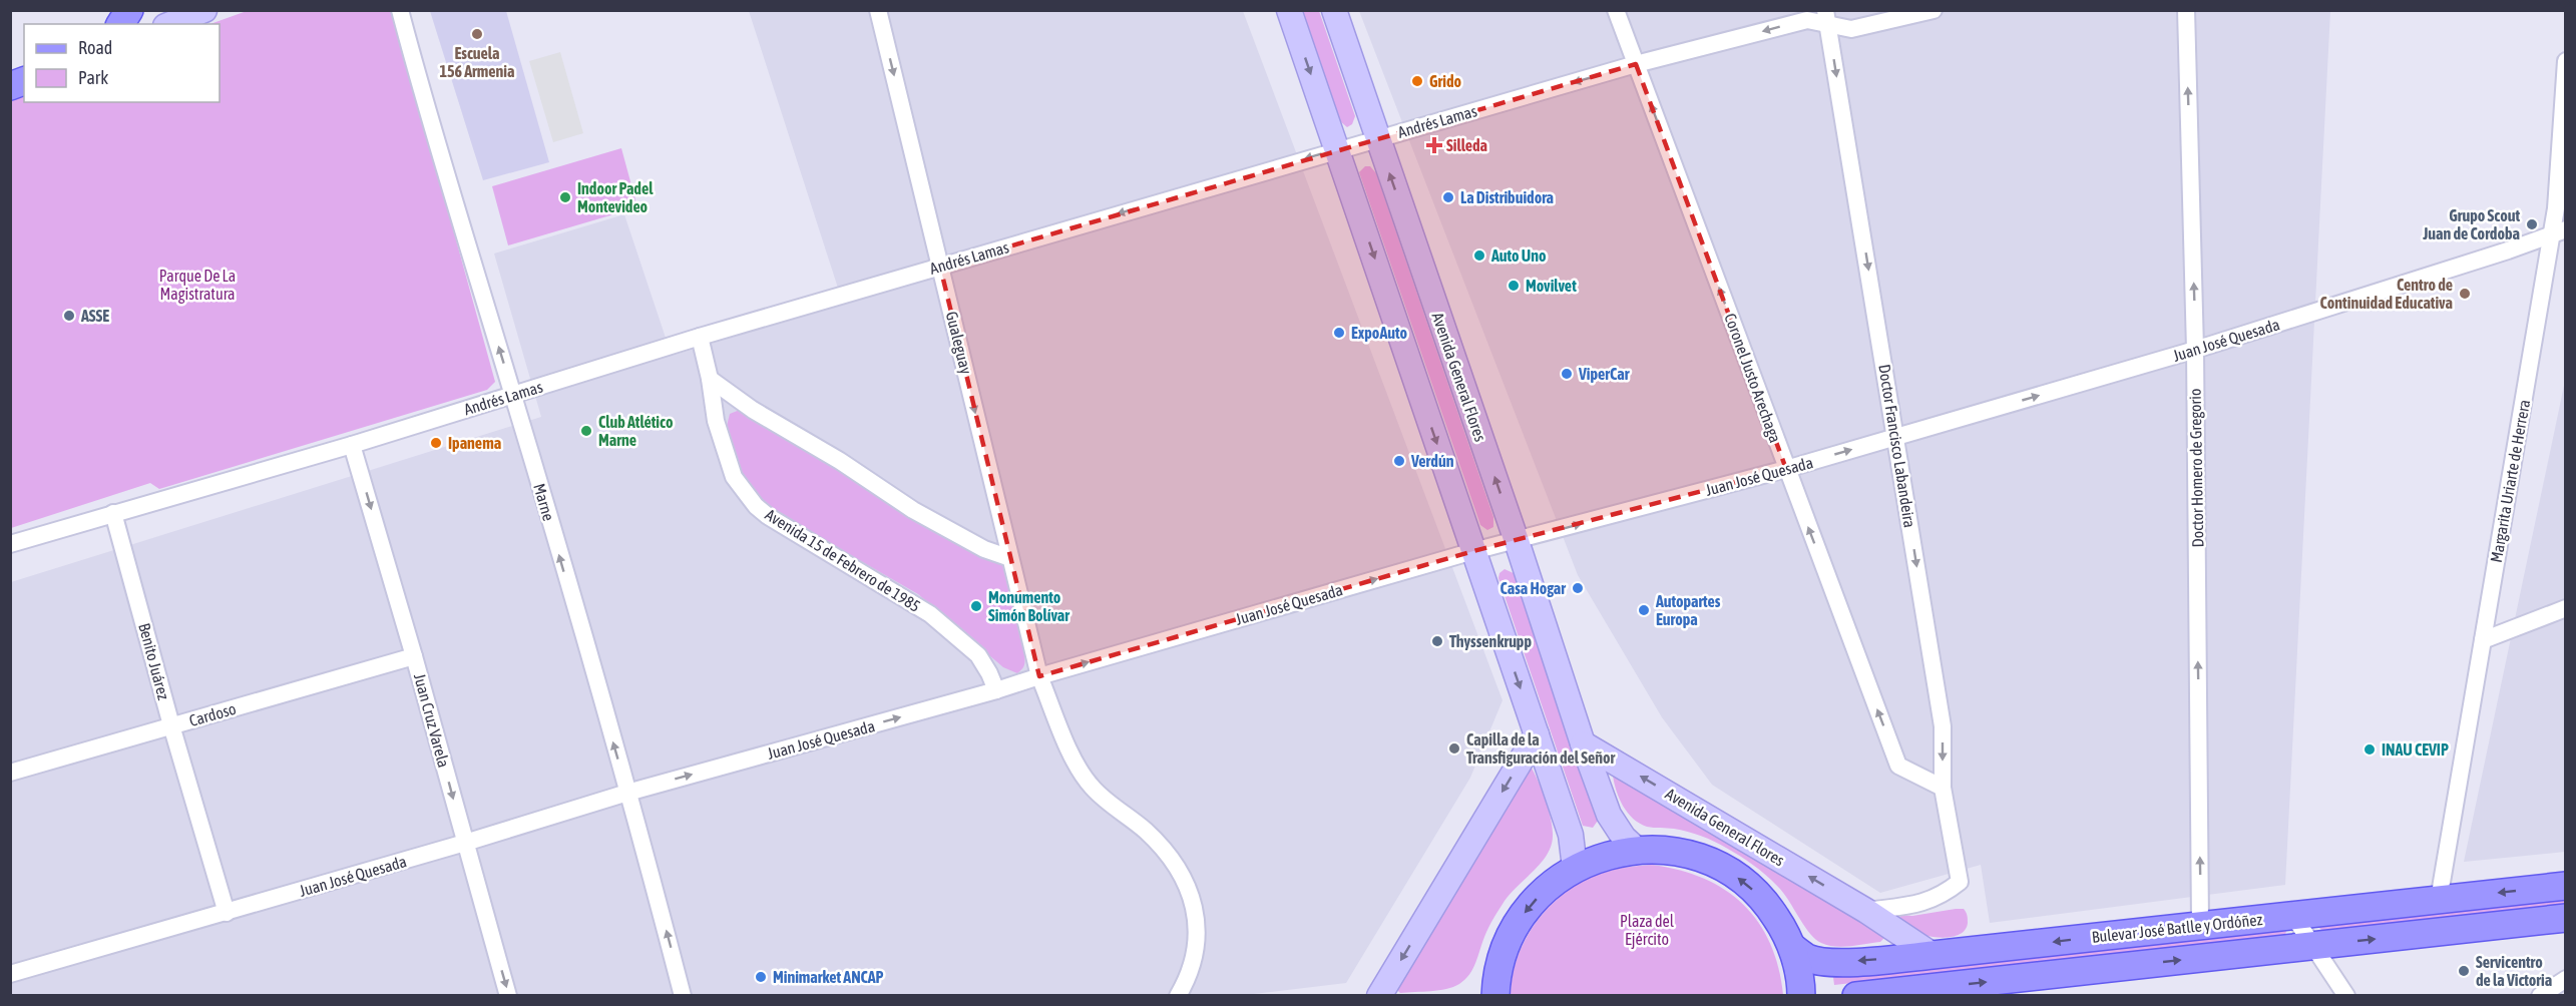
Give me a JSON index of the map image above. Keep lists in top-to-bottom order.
{
  "streets": {
    "main road": ["Avenida General Flores", "Bulevar José Batlle y Ordóñez"],
    "street": [
      "Andrés Lamas",
      "Juan José Quesada",
      "Gualeguay",
      "Coronel Justo Arechaga",
      "Doctor Francisco Labandeira",
      "Doctor Homero de Gregorio",
      "Margarita Uriarte de Herrera",
      "Marne",
      "Avenida 15 de Febrero de 1985",
      "Benito Juárez",
      "Cardoso",
      "Juan Cruz Varela"
    ]
  },
  "crossings": [
    ["Andrés Lamas", "Gualeguay"],
    ["Andrés Lamas", "Avenida General Flores"],
    ["Andrés Lamas", "Coronel Justo Arechaga"],
    ["Andrés Lamas", "Doctor Francisco Labandeira"],
    ["Andrés Lamas", "Marne"],
    ["Andrés Lamas", "Avenida 15 de Febrero de 1985"],
    ["Andrés Lamas", "Benito Juárez"],
    ["Andrés Lamas", "Juan Cruz Varela"],
    ["Juan José Quesada", "Gualeguay"],
    ["Juan José Quesada", "Avenida General Flores"],
    ["Juan José Quesada", "Coronel Justo Arechaga"],
    ["Juan José Quesada", "Doctor Francisco Labandeira"],
    ["Juan José Quesada", "Doctor Homero de Gregorio"],
    ["Juan José Quesada", "Margarita Uriarte de Herrera"],
    ["Juan José Quesada", "Marne"],
    ["Juan José Quesada", "Avenida 15 de Febrero de 1985"],
    ["Juan José Quesada", "Benito Juárez"],
    ["Juan José Quesada", "Juan Cruz Varela"],
    ["Avenida General Flores", "Doctor Francisco Labandeira"],
    ["Avenida General Flores", "Bulevar José Batlle y Ordóñez"],
    ["Coronel Justo Arechaga", "Doctor Francisco Labandeira"],
    ["Doctor Homero de Gregorio", "Bulevar José Batlle y Ordóñez"],
    ["Margarita Uriarte de Herrera", "Bulevar José Batlle y Ordóñez"],
    ["Benito Juárez", "Cardoso"],
    ["Cardoso", "Juan Cruz Varela"]
  ],
  "one_way": [
    "Andrés Lamas",
    "Juan José Quesada",
    "Gualeguay",
    "Coronel Justo Arechaga",
    "Doctor Francisco Labandeira",
    "Doctor Homero de Gregorio",
    "Marne",
    "Juan Cruz Varela"
  ],
  "parks": ["Parque De La Magistratura", "Plaza del Ejército"],
  "places": {
    "other": [
      "Escuela 156 Armenia",
      "Grido",
      "Indoor Padel Montevideo",
      "La Distribuidora",
      "Grupo Scout Juan de Cordoba",
      "Auto Uno",
      "Movilvet",
      "Centro de Continuidad Educativa",
      "ASSE",
      "ExpoAuto",
      "ViperCar",
      "Club Atlético Marne",
      "Ipanema",
      "Verdún",
      "Casa Hogar",
      "Monumento Simón Bolívar",
      "Autopartes Europa",
      "Thyssenkrupp",
      "Capilla de la Transfiguración del Señor",
      "INAU CEVIP",
      "Servicentro de la Victoria",
      "Minimarket ANCAP"
    ],
    "health": ["Silleda"]
  },
  "legend": ["Road", "Park"]
}
